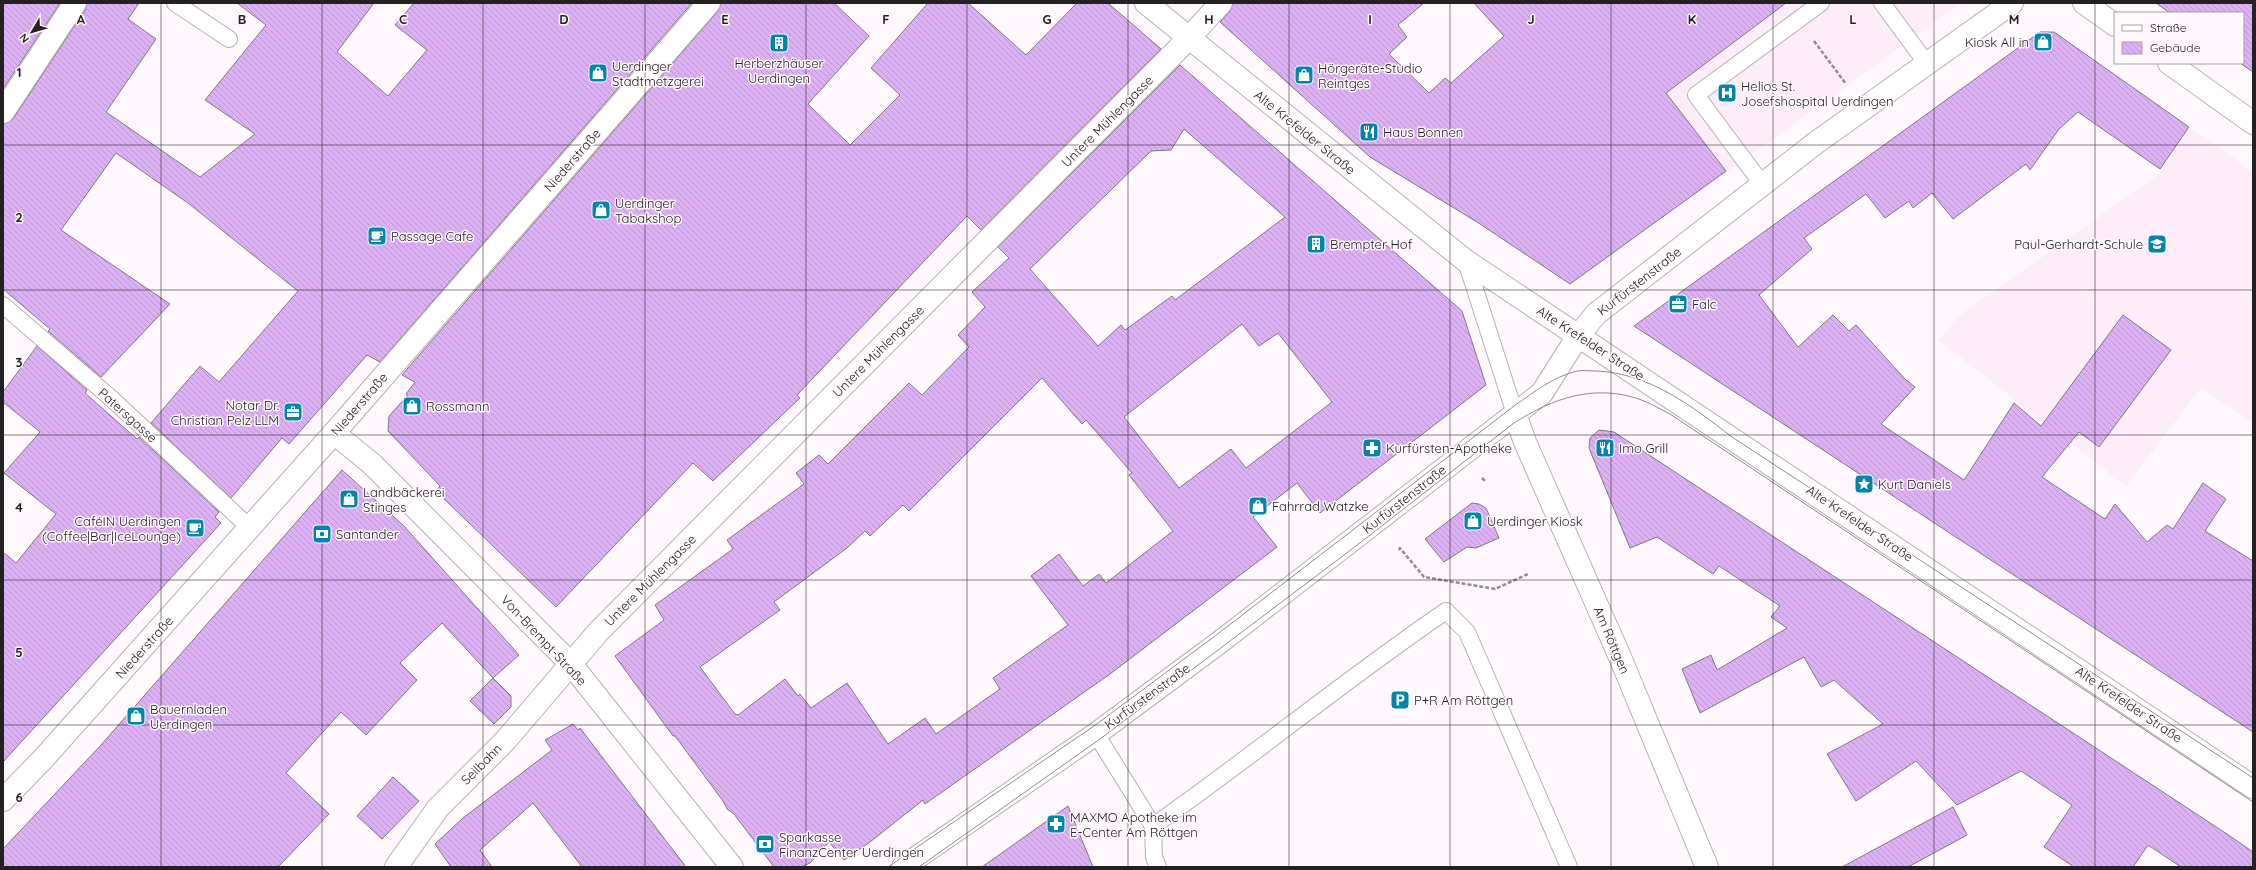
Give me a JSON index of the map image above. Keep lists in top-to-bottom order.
{
  "streets": {
    "street": [
      "Untere Mühlengasse",
      "Alte Krefelder Straße",
      "Niederstraße",
      "Kurfürstenstraße",
      "Von-Brempt-Straße",
      "Am Röttgen",
      "Seilbahn"
    ],
    "lane": ["Patersgasse"]
  },
  "crossings": [
    ["Untere Mühlengasse", "Alte Krefelder Straße"],
    ["Untere Mühlengasse", "Von-Brempt-Straße"],
    ["Untere Mühlengasse", "Seilbahn"],
    ["Alte Krefelder Straße", "Kurfürstenstraße"],
    ["Niederstraße", "Patersgasse"],
    ["Niederstraße", "Von-Brempt-Straße"],
    ["Kurfürstenstraße", "Am Röttgen"],
    ["Von-Brempt-Straße", "Seilbahn"]
  ],
  "places": {
    "shop": [
      "Kiosk All in",
      "Uerdinger Stadtmetzgerei",
      "Hörgeräte-Studio Reintges",
      "Uerdinger Tabakshop",
      "Rossmann",
      "Landbäckerei Stinges",
      "Fahrrad Watzke",
      "Uerdinger Kiosk",
      "Bauernladen Uerdingen"
    ],
    "building": ["Herberzhäuser Uerdingen", "Brempter Hof"],
    "hospital": ["Helios St. Josefshospital Uerdingen"],
    "restaurant": ["Haus Bonnen", "Imo Grill"],
    "cafe": ["Passage Cafe", "CaféIN Uerdingen (Coffee|Bar|IceLounge)"],
    "school or university": ["Paul-Gerhardt-Schule"],
    "office": ["Falc", "Notar Dr. Christian Pelz LLM"],
    "pharmacy": ["Kurfürsten-Apotheke", "MAXMO Apotheke im E-Center Am Röttgen"],
    "place": ["Kurt Daniels"],
    "bank": ["Santander", "Sparkasse FinanzCenter Uerdingen"],
    "parking": ["P+R Am Röttgen"]
  },
  "legend": ["Straße", "Gebäude"],
  "north": "bottom left",
  "grid": {
    "columns": [
      "A",
      "B",
      "C",
      "D",
      "E",
      "F",
      "G",
      "H",
      "I",
      "J",
      "K",
      "L",
      "M"
    ],
    "rows": [
      "1",
      "2",
      "3",
      "4",
      "5",
      "6"
    ]
  }
}
